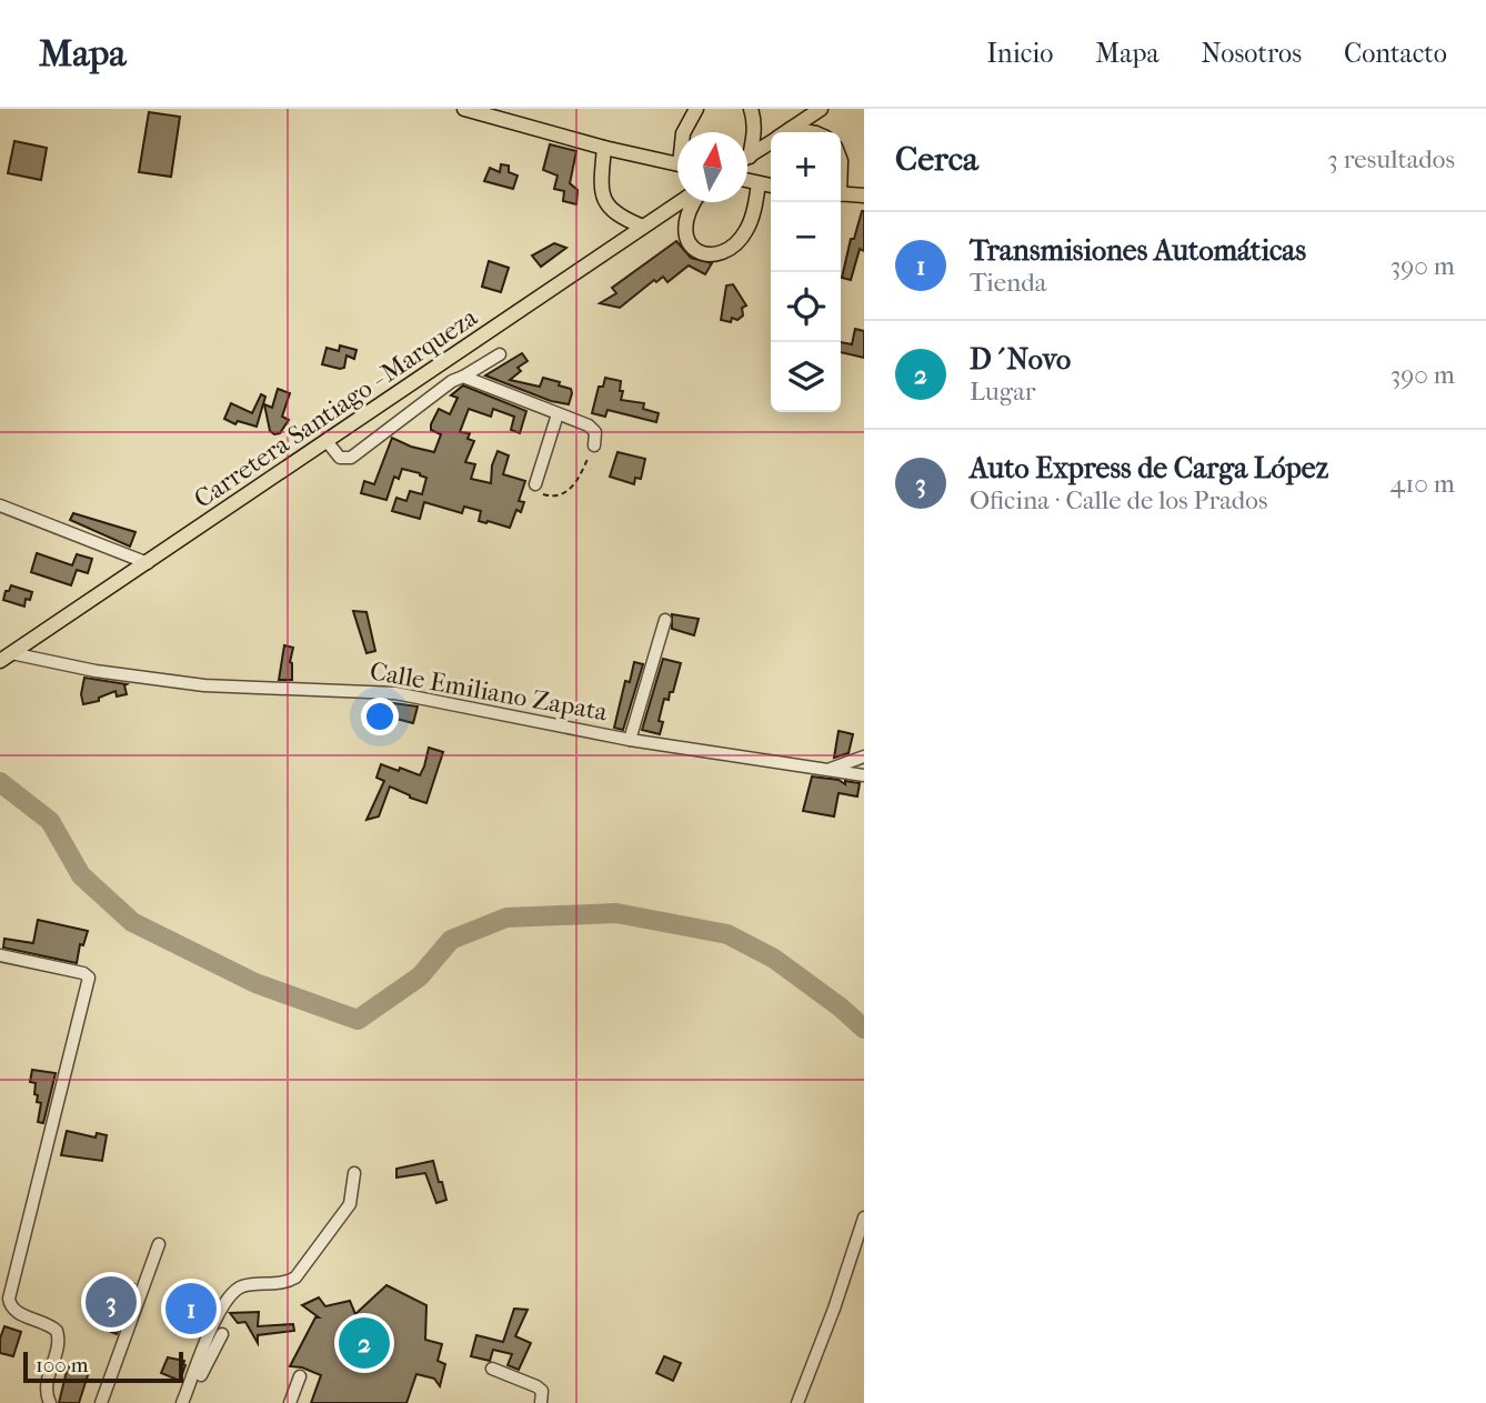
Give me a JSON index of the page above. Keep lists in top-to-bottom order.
{
  "streets": {
    "main road": ["Carretera Santiago - Marqueza"],
    "street": ["Calle Emiliano Zapata"]
  },
  "crossings": [
    ["Carretera Santiago - Marqueza", "Calle Emiliano Zapata"]
  ],
  "scale_bar": "100 m",
  "north": "top",
  "page": {
    "header": "Mapa",
    "nav": [
      "Inicio",
      "Mapa",
      "Nosotros",
      "Contacto"
    ],
    "heading": ["Cerca", "3 resultados"],
    "map_buttons": ["+", "−"],
    "list": [
      {
        "mark": "1",
        "name": "Transmisiones Automáticas",
        "note": "Tienda",
        "value": "390 m"
      },
      {
        "mark": "2",
        "name": "D´Novo",
        "note": "Lugar",
        "value": "390 m"
      },
      {
        "mark": "3",
        "name": "Auto Express de Carga López",
        "note": "Oficina · Calle de los Prados",
        "value": "410 m"
      }
    ],
    "pins": ["3", "1", "2"],
    "scale": "100 m"
  }
}
